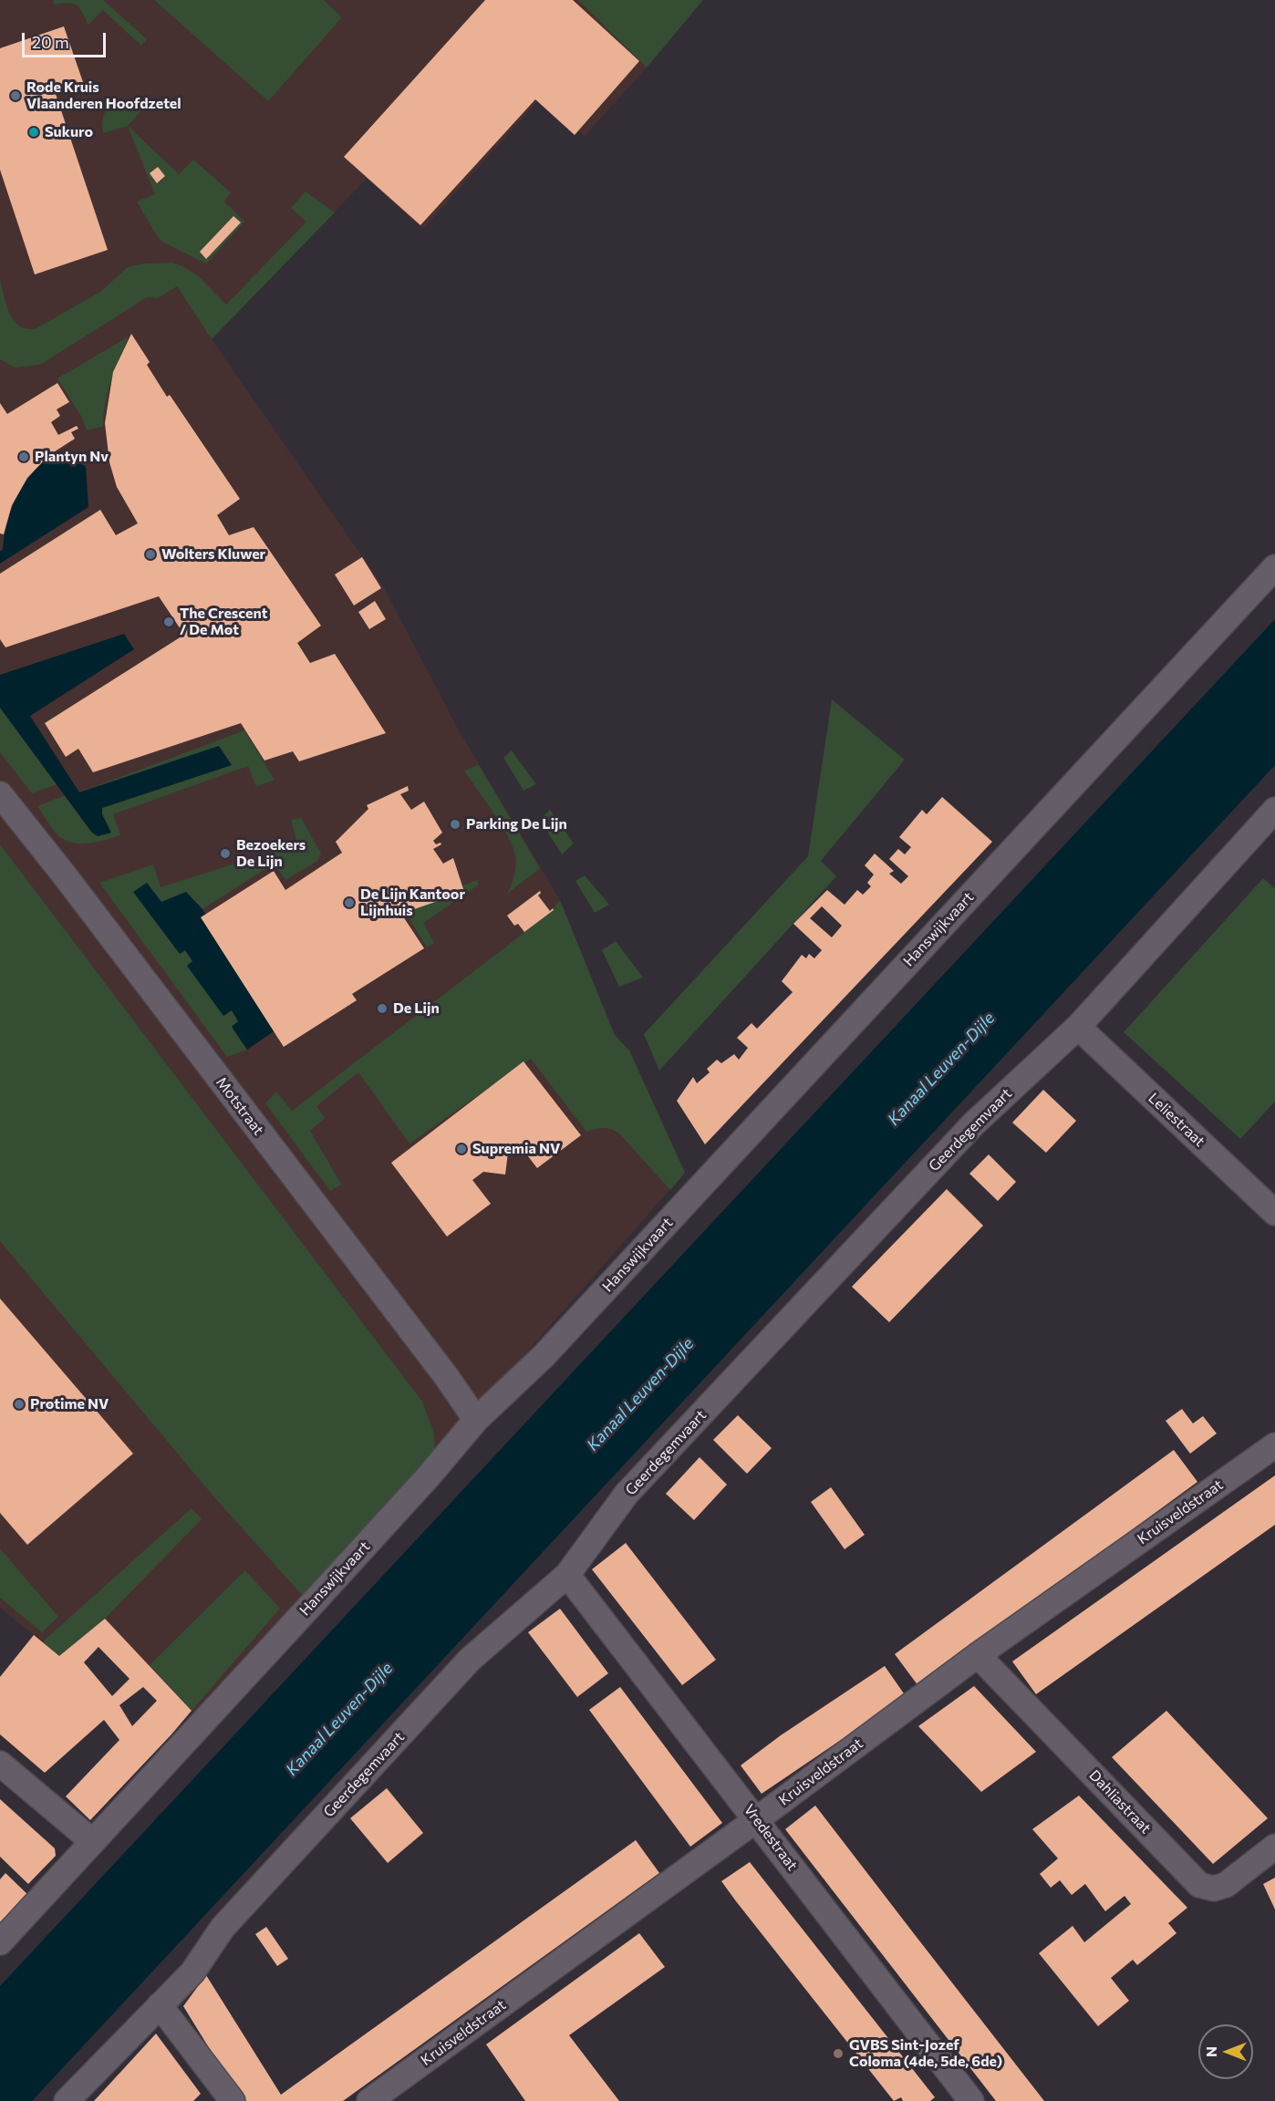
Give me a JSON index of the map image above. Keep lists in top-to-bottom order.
{
  "streets": {
    "street": [
      "Hanswijkvaart",
      "Motstraat",
      "Leliestraat",
      "Geerdegemvaart",
      "Kruisveldstraat",
      "Dahliastraat",
      "Vredestraat"
    ]
  },
  "crossings": [
    ["Hanswijkvaart", "Motstraat"],
    ["Leliestraat", "Geerdegemvaart"],
    ["Geerdegemvaart", "Vredestraat"],
    ["Kruisveldstraat", "Dahliastraat"],
    ["Kruisveldstraat", "Vredestraat"]
  ],
  "water": ["Kanaal Leuven-Dijle"],
  "places": [
    "Rode Kruis Vlaanderen Hoofdzetel",
    "Sukuro",
    "Plantyn Nv",
    "Wolters Kluwer",
    "The Crescent / De Mot",
    "Parking De Lijn",
    "Bezoekers De Lijn",
    "De Lijn Kantoor Lijnhuis",
    "De Lijn",
    "Supremia NV",
    "Protime NV",
    "GVBS Sint-Jozef Coloma (4de, 5de, 6de)"
  ],
  "scale_bar": "20 m",
  "north": "left"
}
